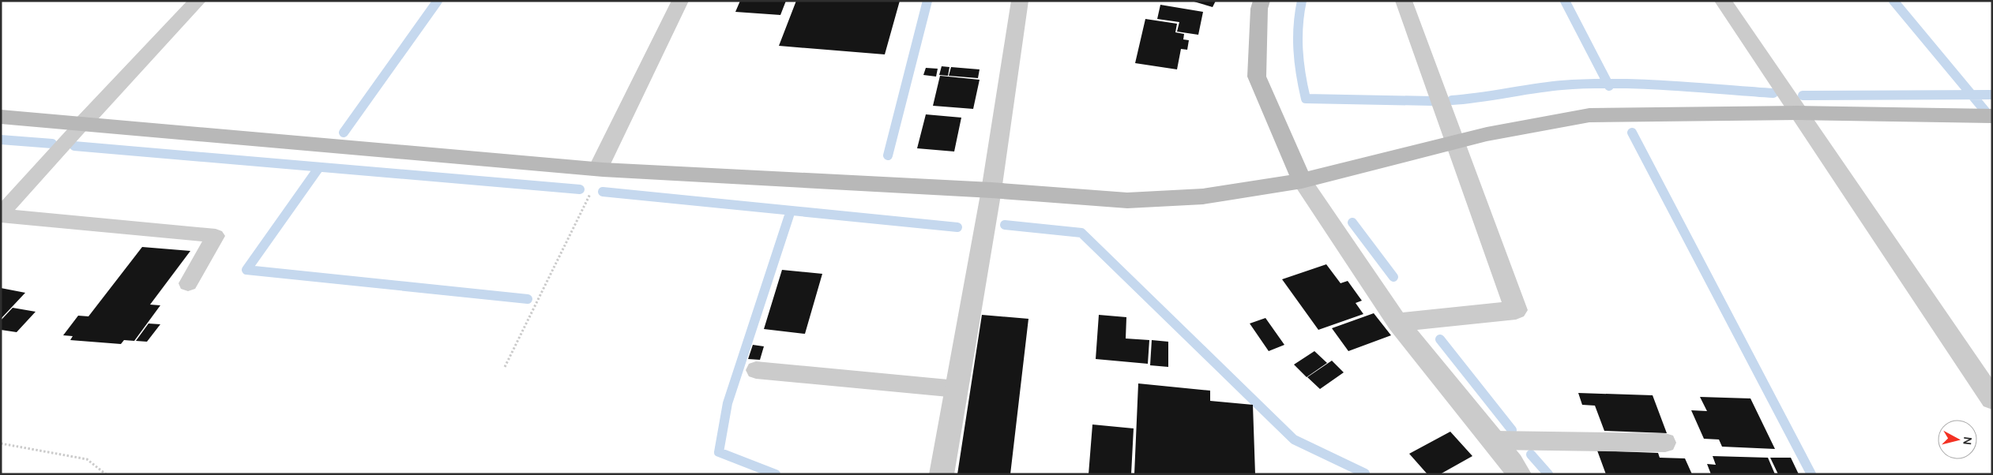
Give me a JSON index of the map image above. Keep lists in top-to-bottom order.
{
  "north": "right"
}
